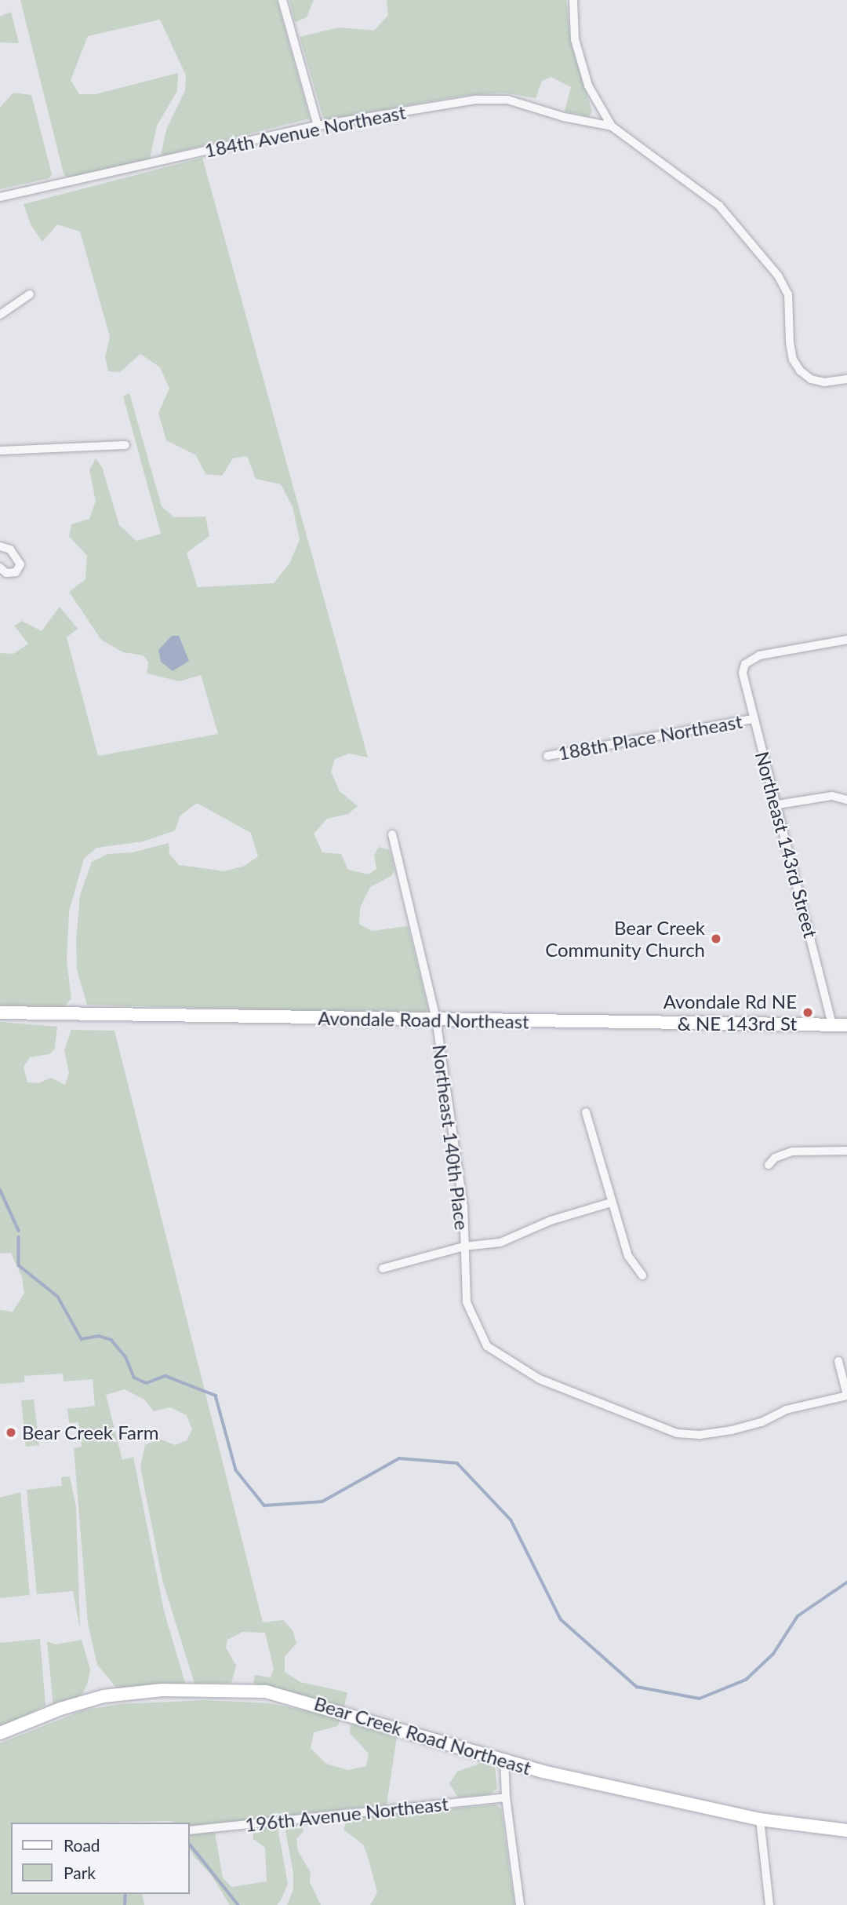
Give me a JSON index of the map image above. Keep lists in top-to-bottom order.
{
  "streets": {
    "street": [
      "184th Avenue Northeast",
      "188th Place Northeast",
      "Northeast 143rd Street",
      "Avondale Road Northeast",
      "Northeast 140th Place",
      "Bear Creek Road Northeast",
      "196th Avenue Northeast"
    ]
  },
  "crossings": [
    ["188th Place Northeast", "Northeast 143rd Street"],
    ["Northeast 143rd Street", "Avondale Road Northeast"],
    ["Avondale Road Northeast", "Northeast 140th Place"]
  ],
  "places": ["Bear Creek Community Church", "Avondale Rd NE & NE 143rd St", "Bear Creek Farm"],
  "legend": ["Road", "Park"]
}
